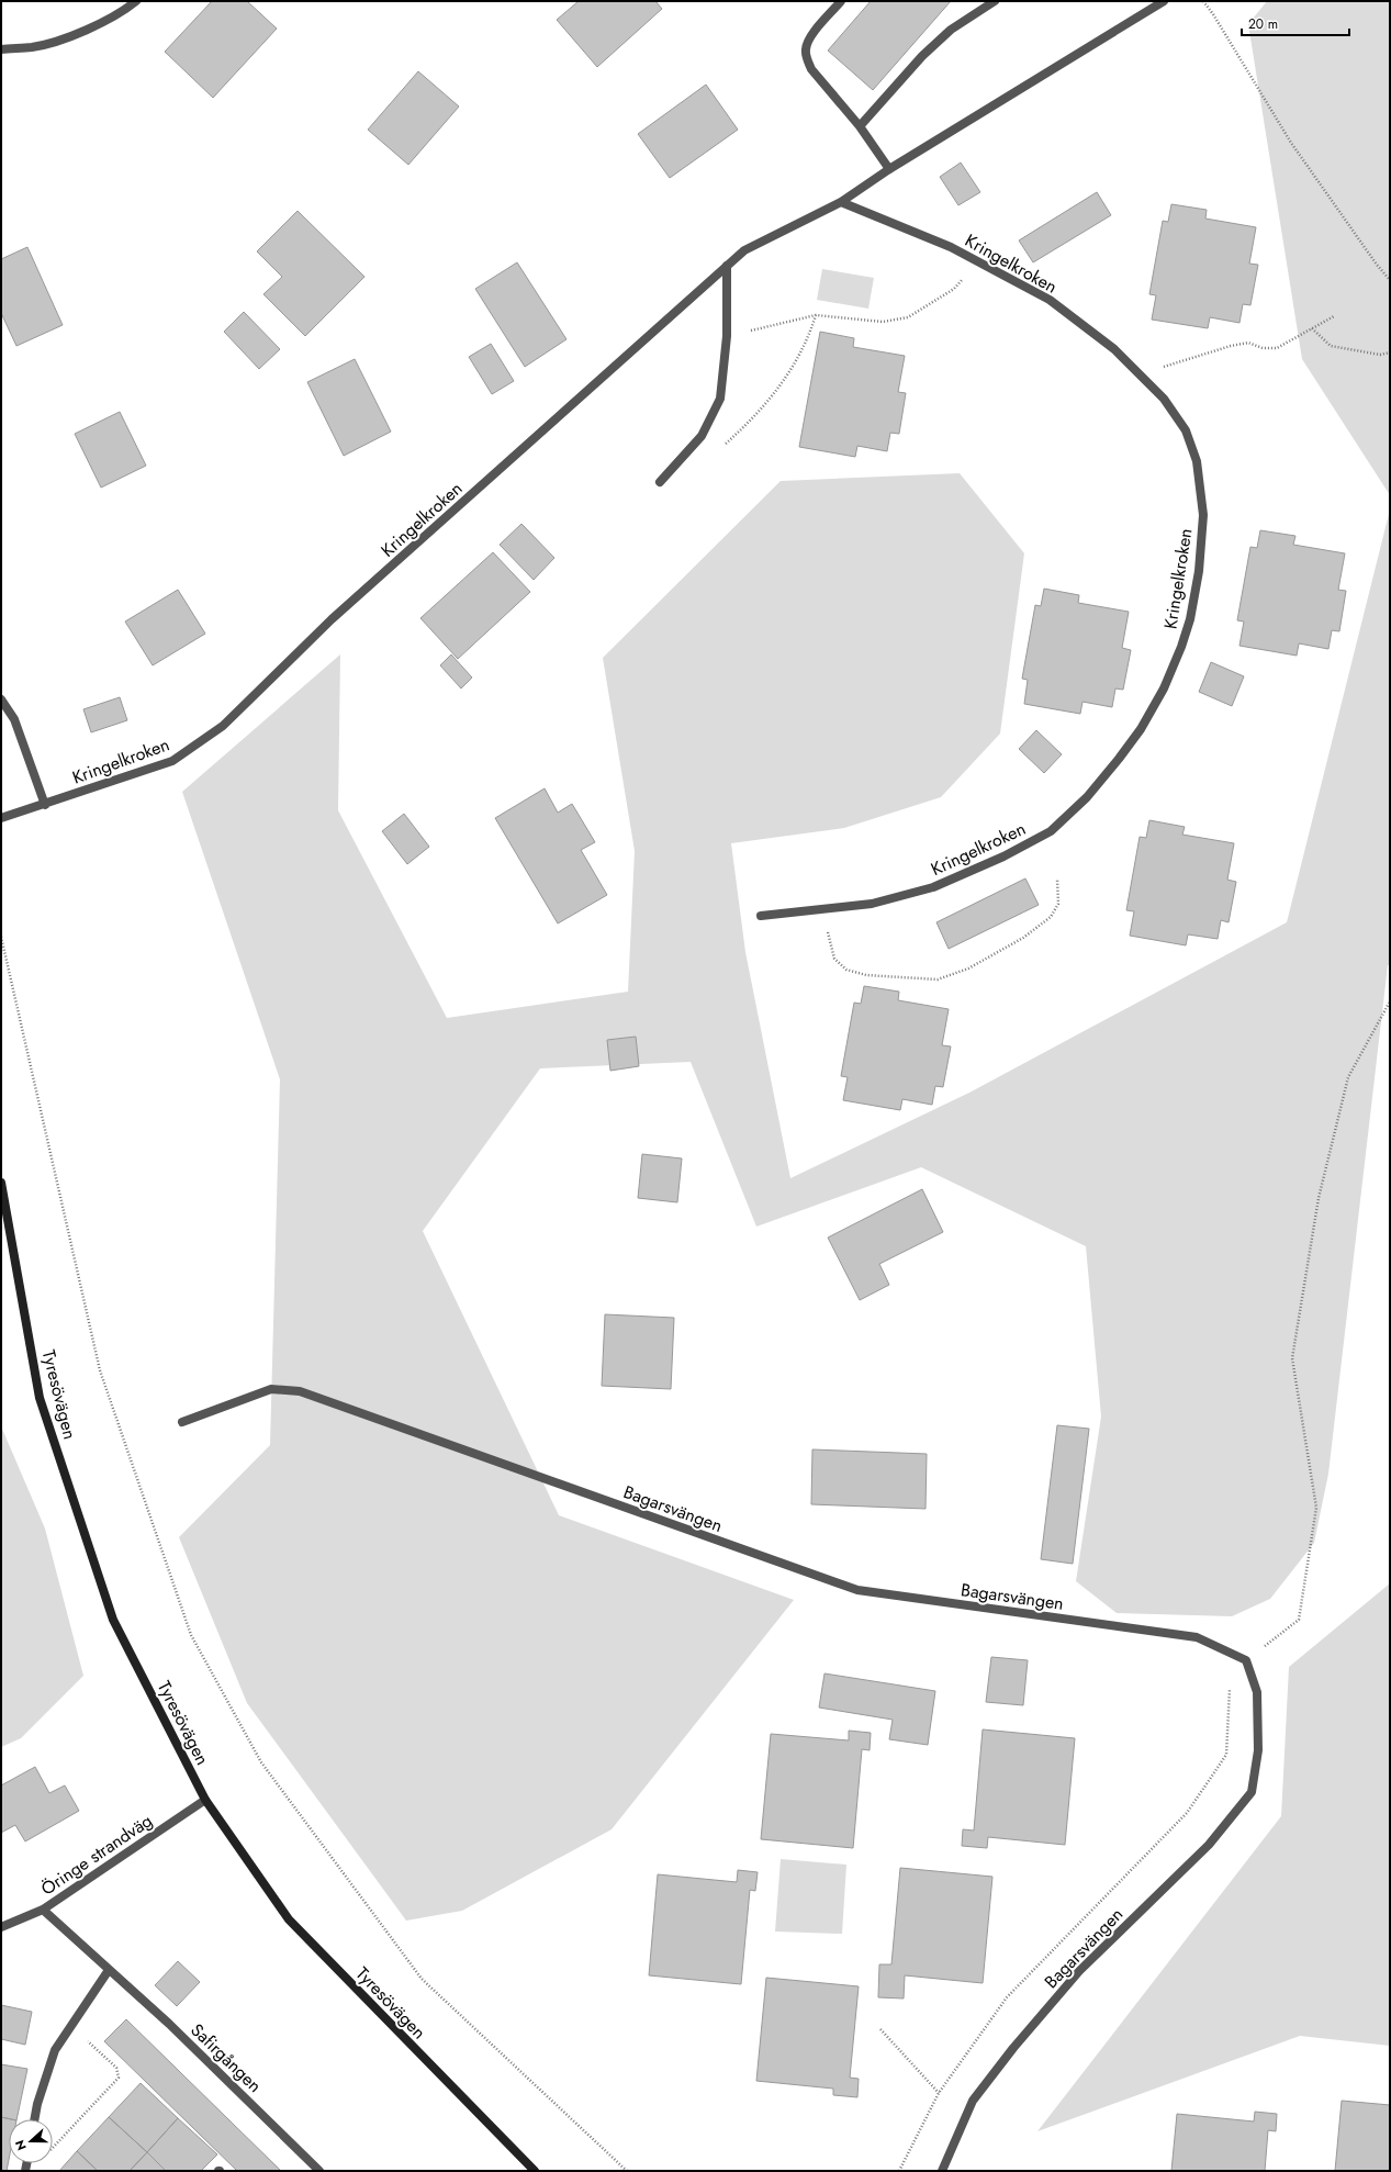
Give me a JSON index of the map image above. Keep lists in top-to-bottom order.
{
  "streets": {
    "main road": ["Tyresövägen"],
    "street": [
      "Kringelkroken",
      "Bagarsvängen",
      "Öringe strandväg",
      "Safirgången"
    ]
  },
  "crossings": [
    ["Tyresövägen", "Öringe strandväg"],
    ["Öringe strandväg", "Safirgången"]
  ],
  "scale_bar": "20 m",
  "north": "left"
}
